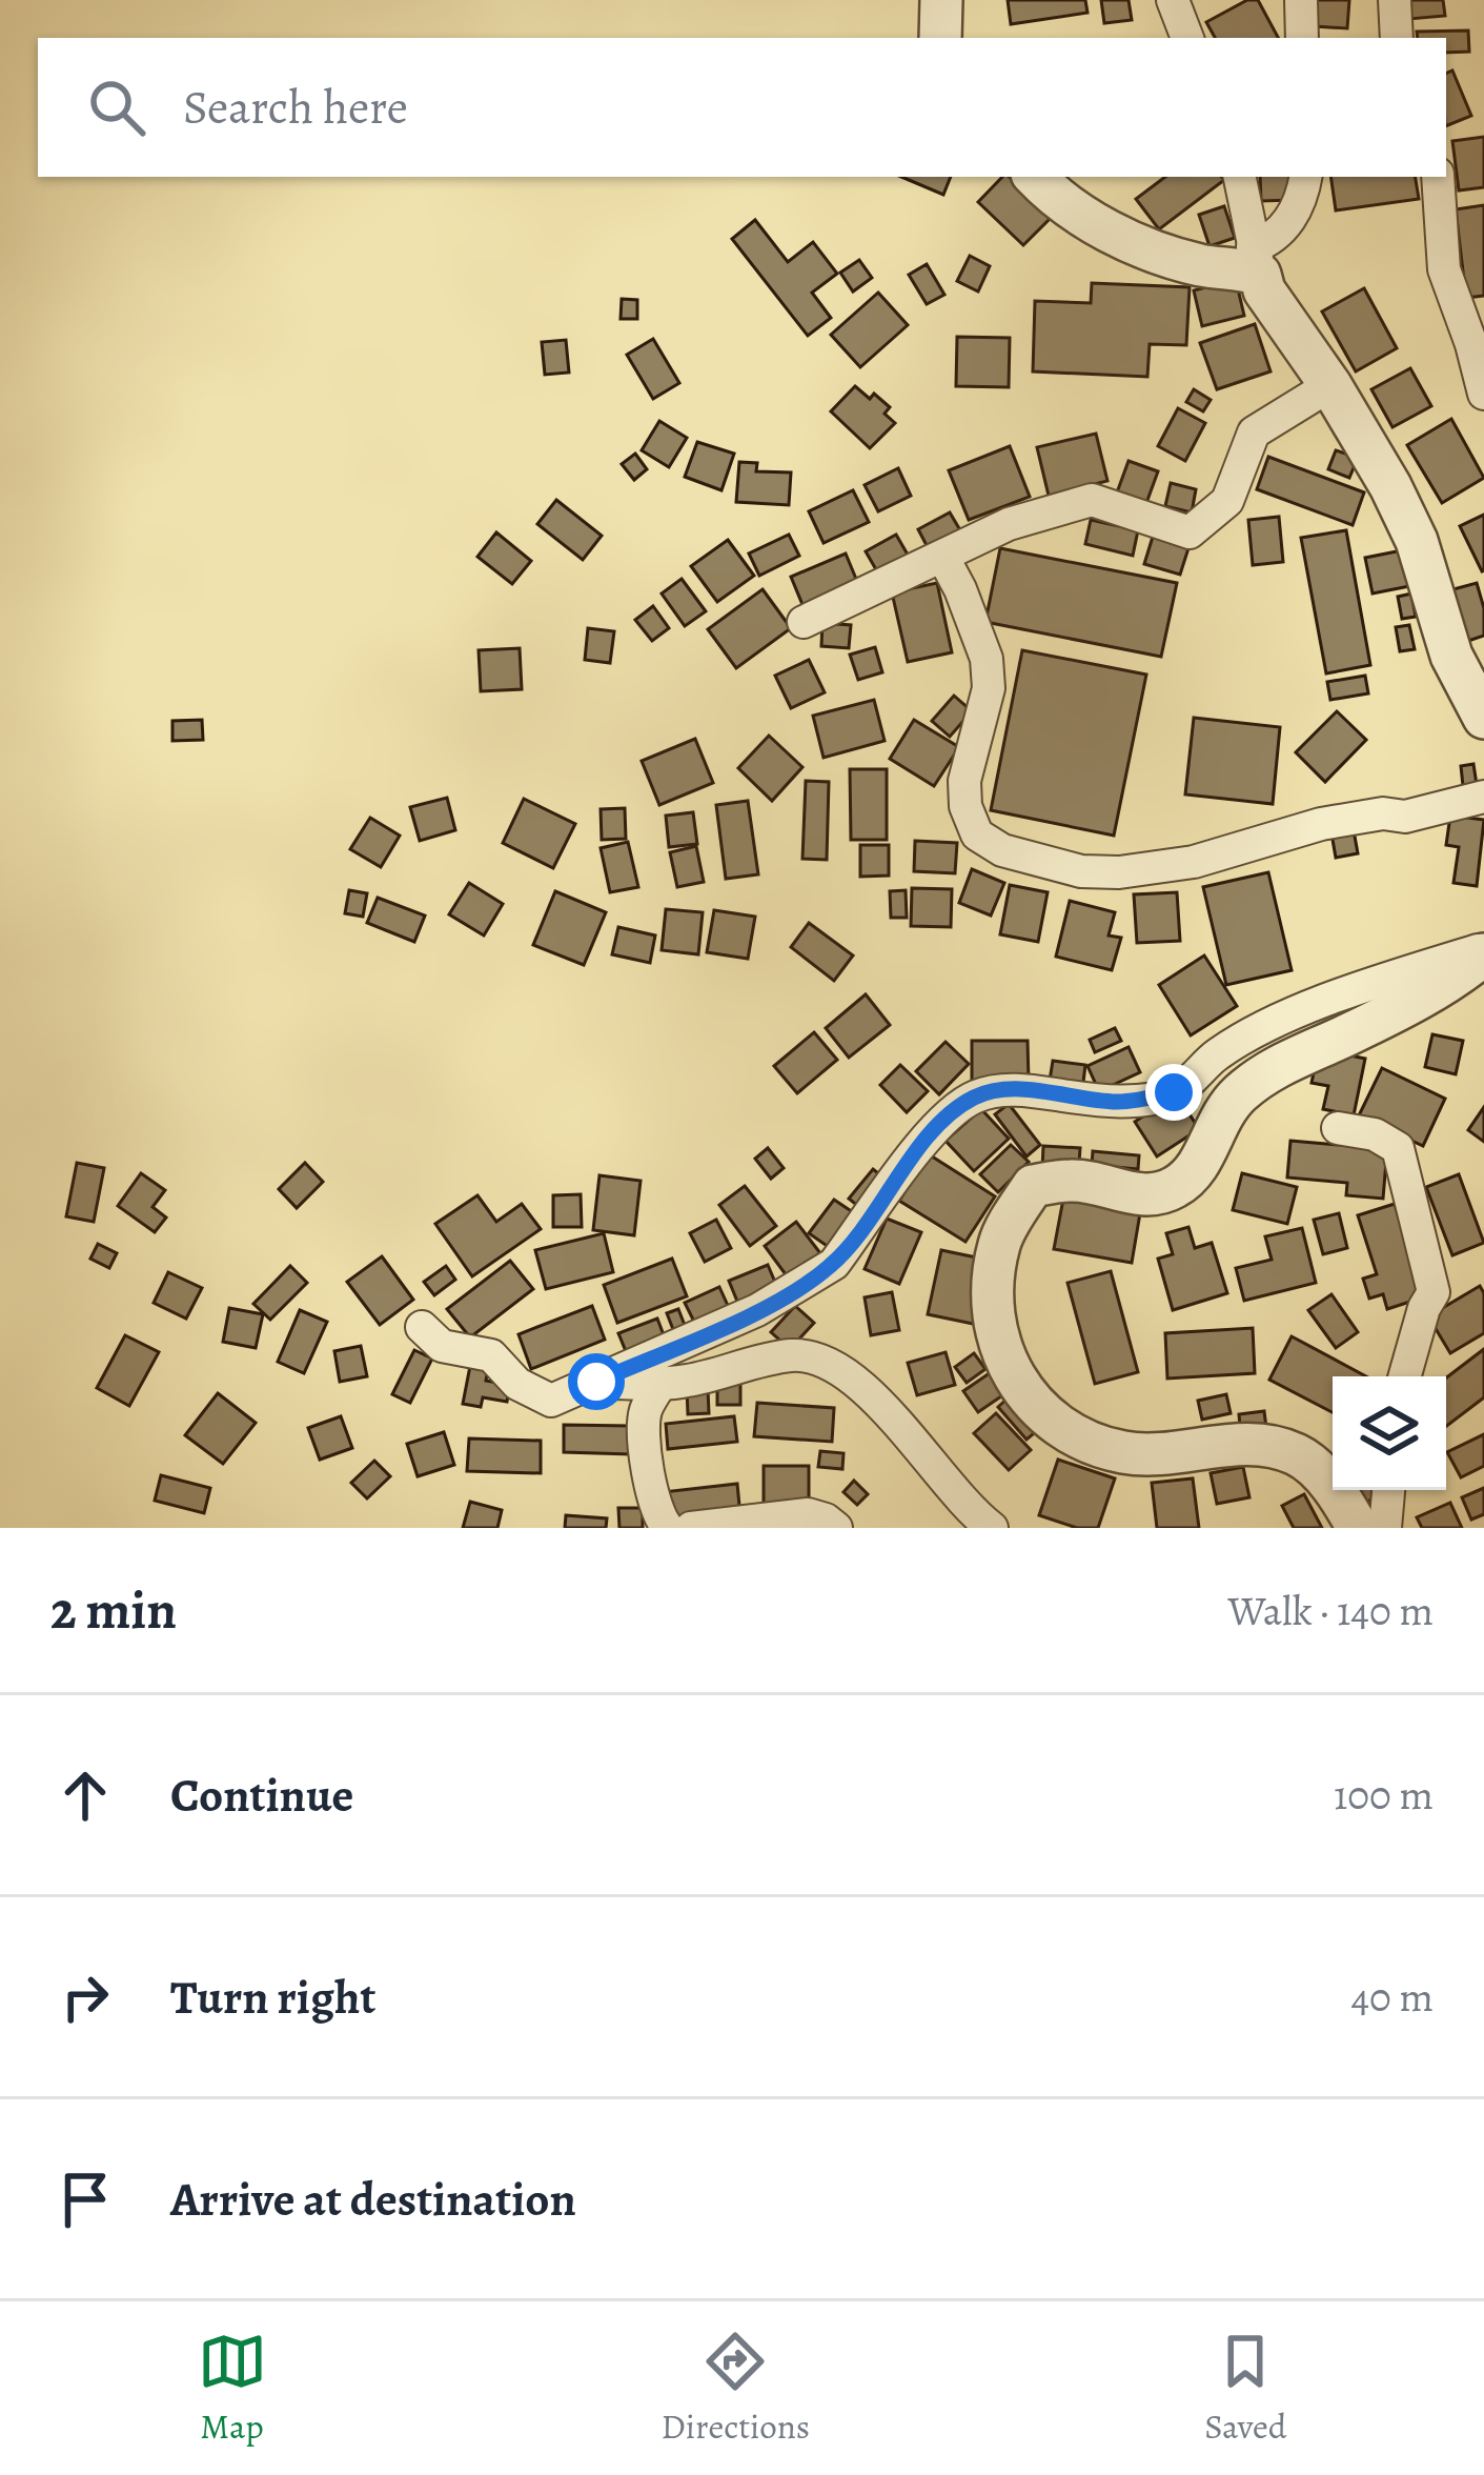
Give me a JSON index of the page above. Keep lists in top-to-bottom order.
{
  "page": {
    "search": "Search here",
    "heading": ["2 min", "Walk · 140 m"],
    "list": [
      ["Continue", "100 m"],
      ["Turn right", "40 m"],
      "Arrive at destination"
    ],
    "nav": ["Map", "Directions", "Saved"]
  }
}
